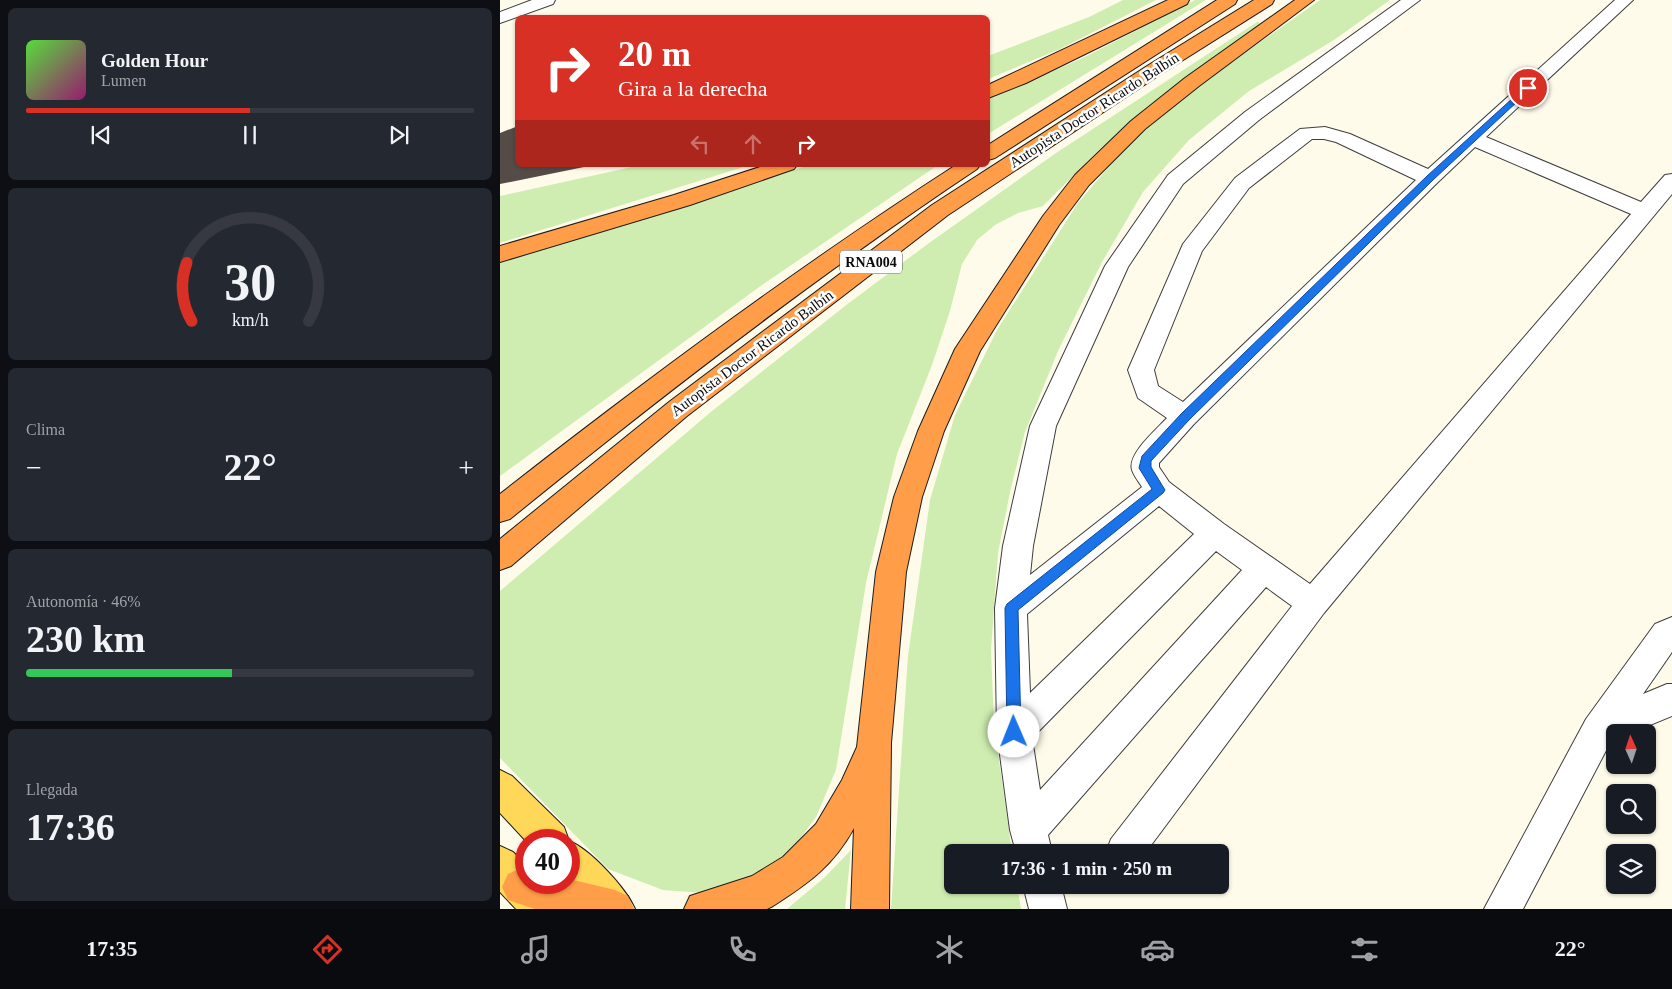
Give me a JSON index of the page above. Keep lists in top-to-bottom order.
{
  "streets": {
    "highway": ["Autopista Doctor Ricardo Balbín", "RNA004"]
  },
  "north": "top",
  "page": {
    "turn": ["20 m", "Gira a la derecha"],
    "song": ["Golden Hour", "Lumen"],
    "tile": [
      "Clima",
      ["Autonomía · 46%", "230 km"],
      ["Llegada", "17:36"]
    ],
    "heat": ["−", "22°", "+"],
    "limit": "40",
    "trip": "17:36 · 1 min · 250 m",
    "tabs": ["17:35", "22°"],
    "gauge": ["30", "km/h"]
  }
}
